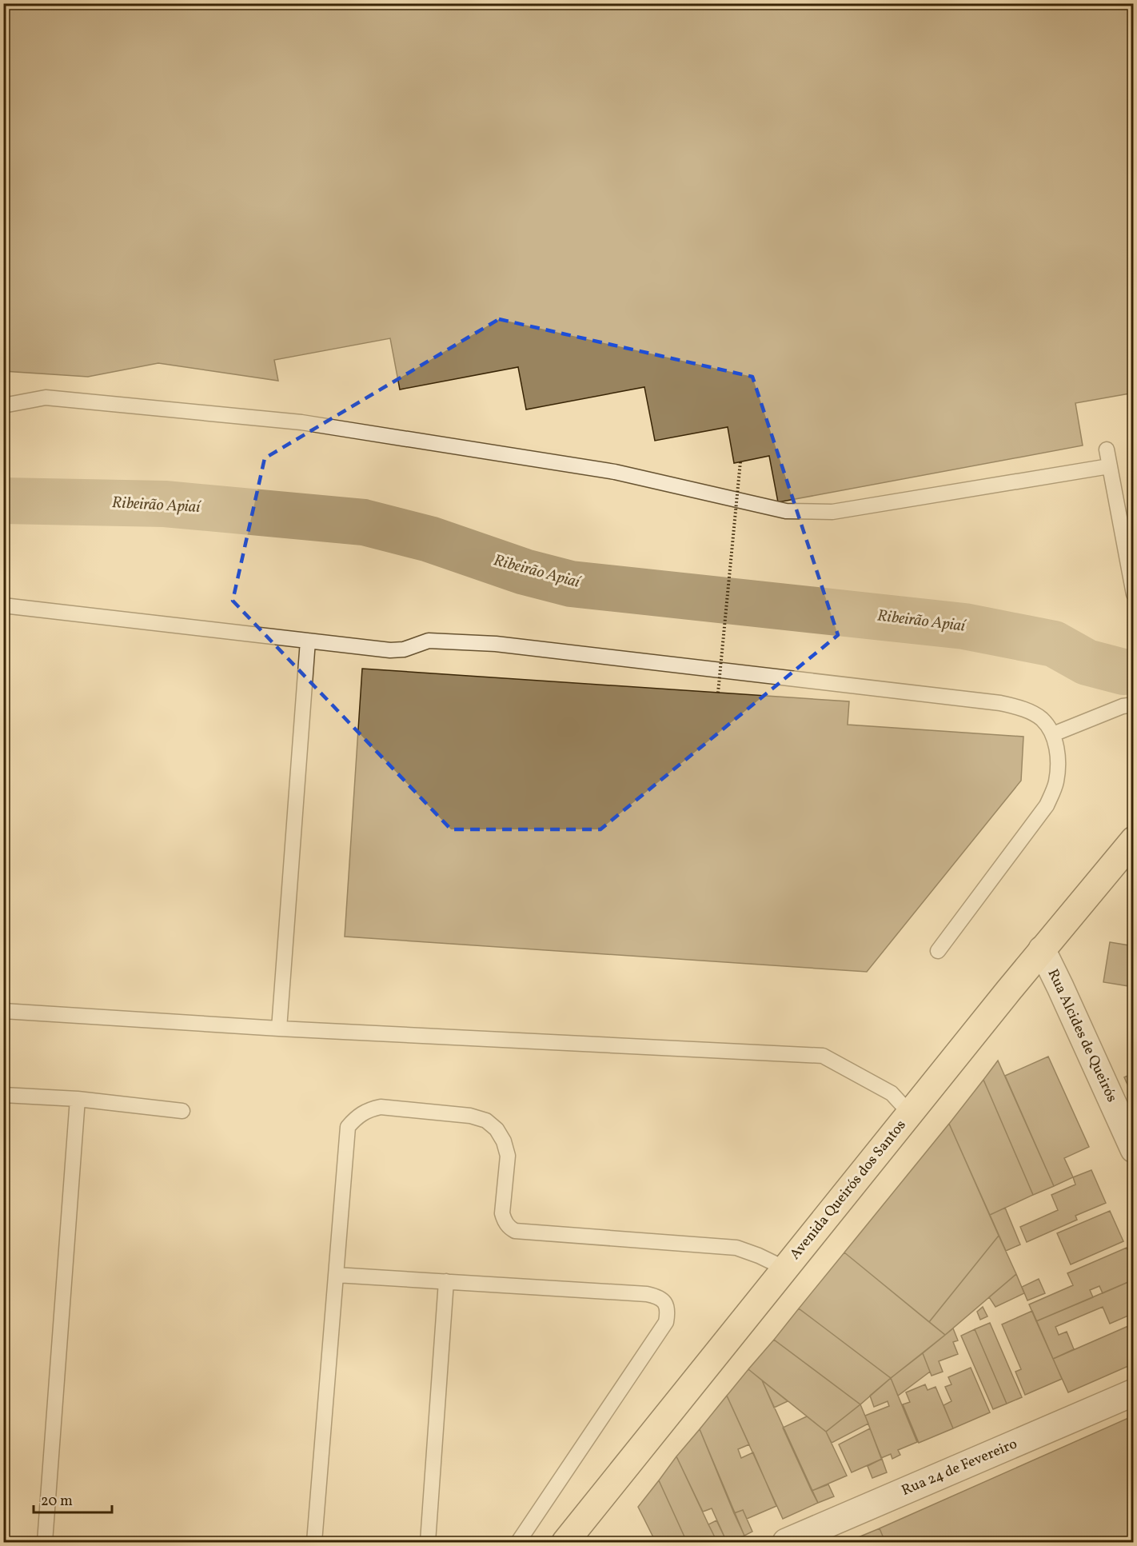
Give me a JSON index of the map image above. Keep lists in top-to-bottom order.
{
  "streets": {
    "main road": ["Avenida Queirós dos Santos"],
    "street": ["Rua Alcides de Queirós", "Rua 24 de Fevereiro"]
  },
  "crossings": [
    ["Rua Alcides de Queirós", "Avenida Queirós dos Santos"]
  ],
  "water": ["Ribeirão Apiaí"],
  "scale_bar": "20 m"
}
